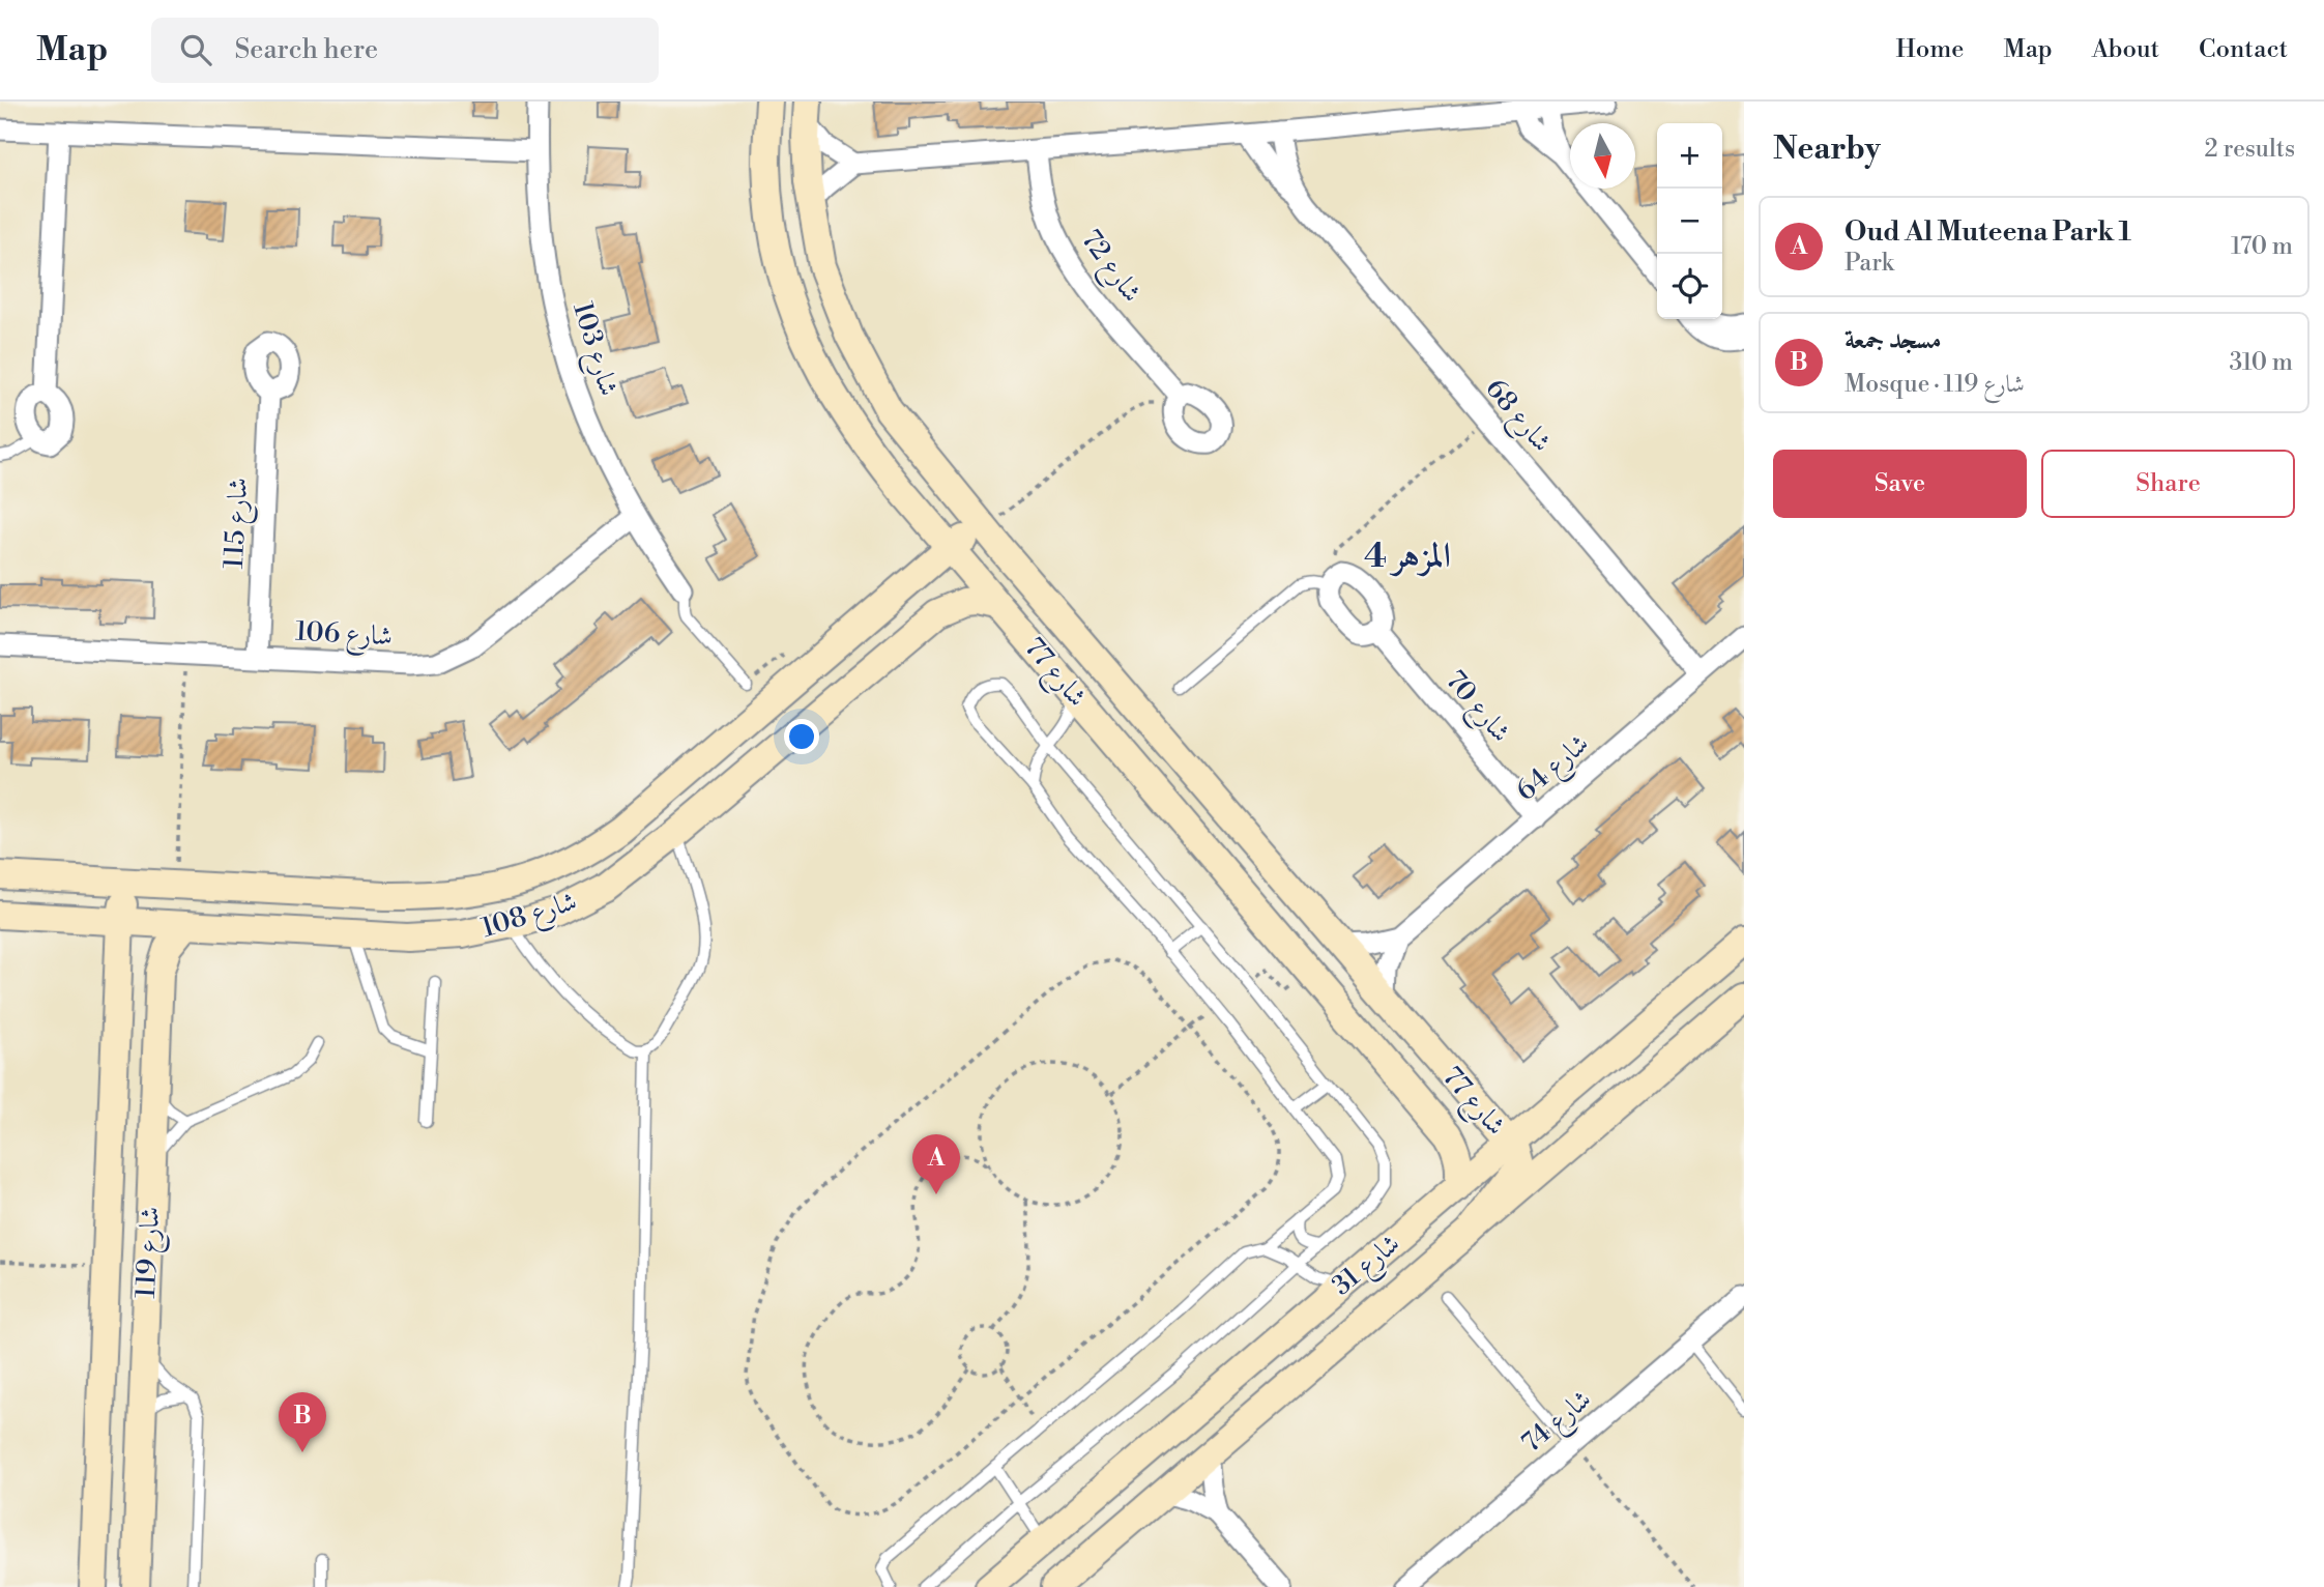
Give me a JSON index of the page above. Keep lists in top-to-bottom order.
{
  "streets": {
    "street": [
      "شارع 72",
      "شارع 103",
      "شارع 68",
      "شارع 115",
      "شارع 106",
      "شارع 77",
      "شارع 70",
      "شارع 64",
      "شارع 108",
      "شارع 119",
      "شارع 31",
      "شارع 74"
    ]
  },
  "crossings": [
    ["شارع 103", "شارع 106"],
    ["شارع 68", "شارع 64"],
    ["شارع 115", "شارع 106"],
    ["شارع 77", "شارع 64"],
    ["شارع 77", "شارع 108"],
    ["شارع 77", "شارع 31"],
    ["شارع 70", "شارع 64"],
    ["شارع 108", "شارع 119"]
  ],
  "districts": ["المزهر 4"],
  "north": "bottom",
  "page": {
    "header": "Map",
    "search": "Search here",
    "nav": [
      "Home",
      "Map",
      "About",
      "Contact"
    ],
    "heading": ["Nearby", "2 results"],
    "map_buttons": ["+", "−"],
    "list": [
      {
        "mark": "A",
        "name": "Oud Al Muteena Park 1",
        "note": "Park",
        "value": "170 m"
      },
      {
        "mark": "B",
        "name": "مسجد جمعة",
        "note": "Mosque · شارع 119",
        "value": "310 m"
      }
    ],
    "buttons": ["Save", "Share"],
    "pins": ["A", "B"]
  }
}
